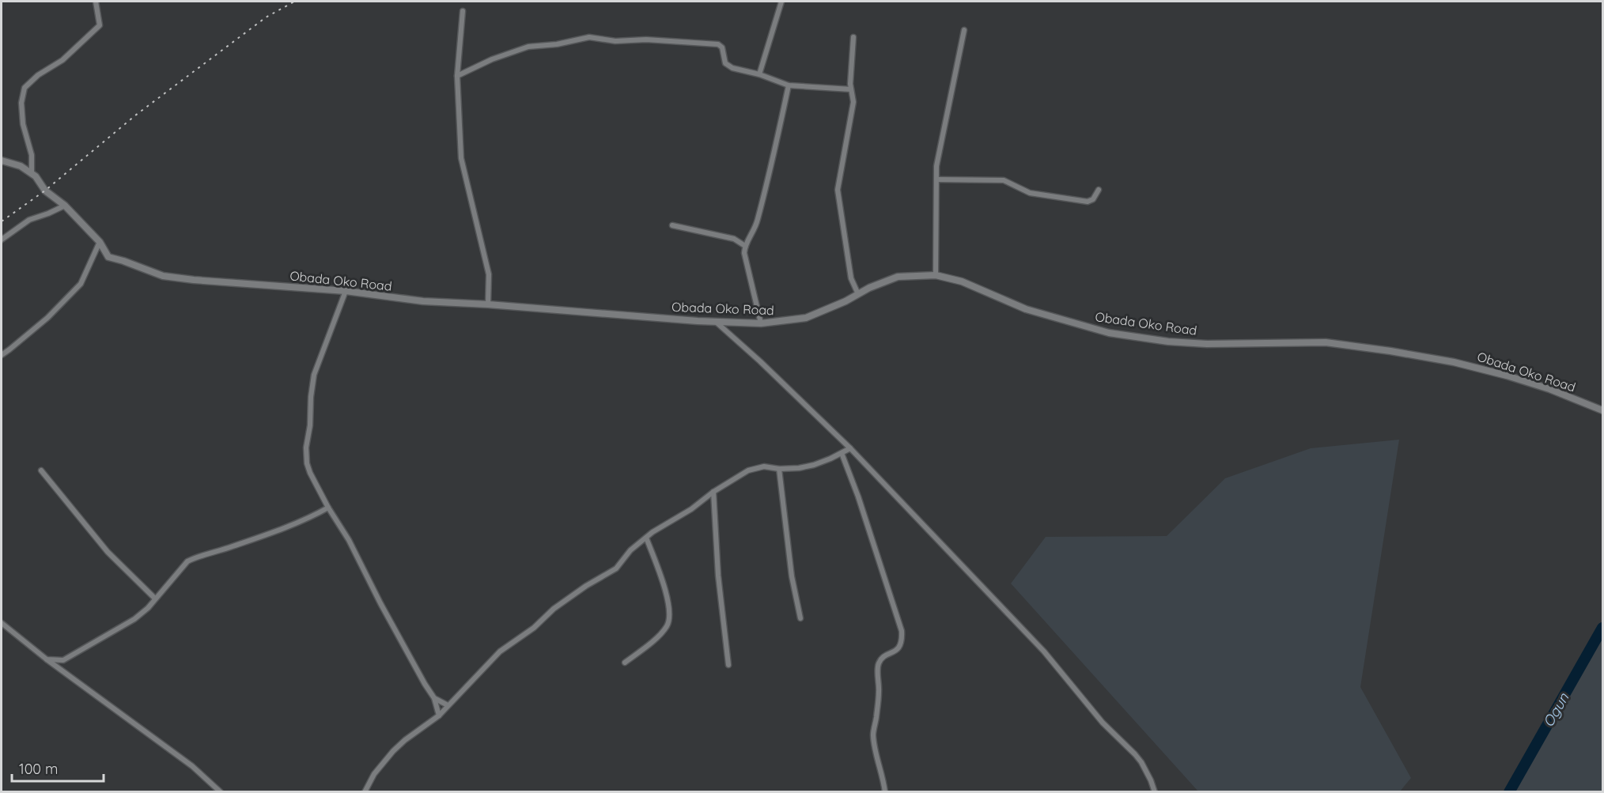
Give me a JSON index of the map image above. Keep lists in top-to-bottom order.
{
  "streets": {
    "main road": ["Obada Oko Road"]
  },
  "water": ["Ogun"],
  "scale_bar": "100 m"
}
